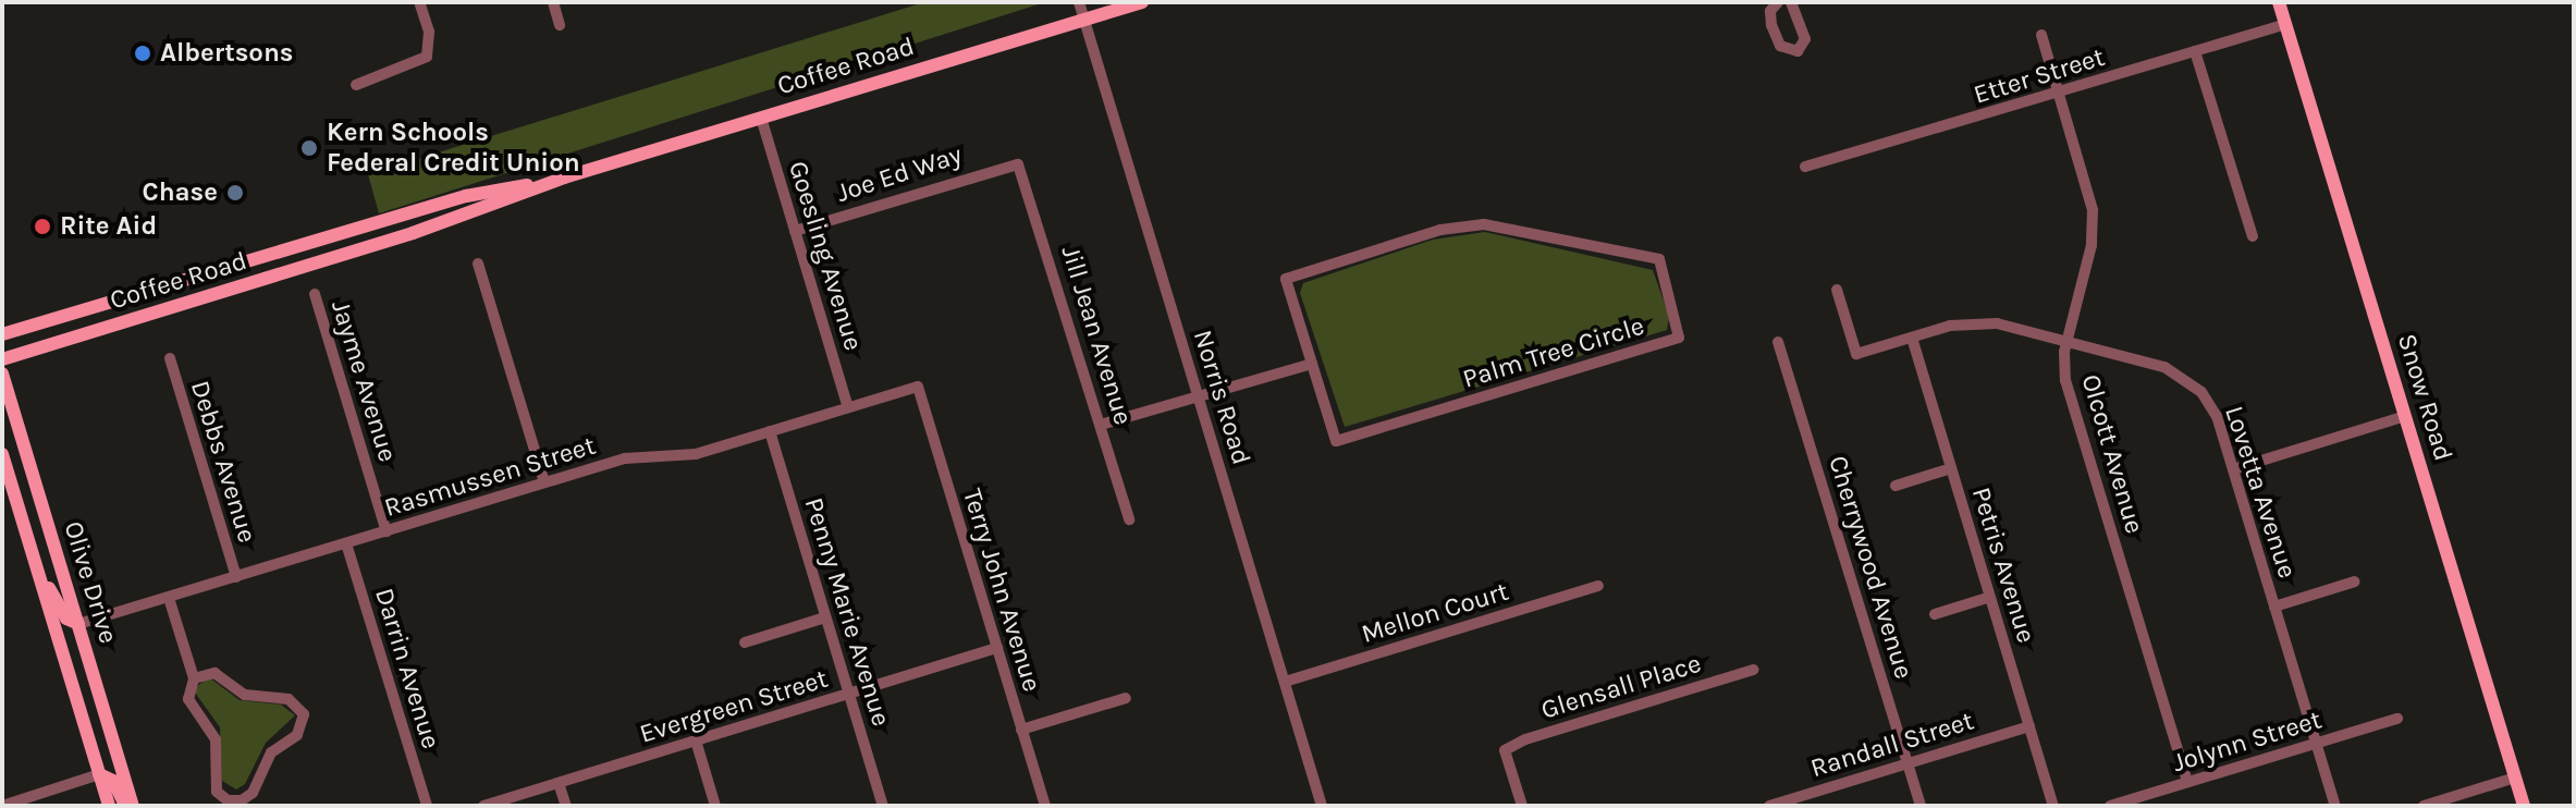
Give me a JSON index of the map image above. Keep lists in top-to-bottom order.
{
  "streets": {
    "main road": ["Coffee Road", "Snow Road", "Olive Drive"],
    "street": [
      "Etter Street",
      "Joe Ed Way",
      "Goesling Avenue",
      "Jill Jean Avenue",
      "Palm Tree Circle",
      "Jayme Avenue",
      "Norris Road",
      "Olcott Avenue",
      "Debbs Avenue",
      "Rasmussen Street",
      "Lovetta Avenue",
      "Petris Avenue",
      "Cherrywood Avenue",
      "Terry John Avenue",
      "Penny Marie Avenue",
      "Mellon Court",
      "Darrin Avenue",
      "Glensall Place",
      "Evergreen Street",
      "Jolynn Street",
      "Randall Street"
    ]
  },
  "crossings": [
    ["Coffee Road", "Goesling Avenue"],
    ["Coffee Road", "Norris Road"],
    ["Etter Street", "Snow Road"],
    ["Etter Street", "Olcott Avenue"],
    ["Joe Ed Way", "Goesling Avenue"],
    ["Joe Ed Way", "Jill Jean Avenue"],
    ["Goesling Avenue", "Rasmussen Street"],
    ["Jayme Avenue", "Rasmussen Street"],
    ["Norris Road", "Mellon Court"],
    ["Olcott Avenue", "Lovetta Avenue"],
    ["Olcott Avenue", "Jolynn Street"],
    ["Debbs Avenue", "Rasmussen Street"],
    ["Rasmussen Street", "Olive Drive"],
    ["Rasmussen Street", "Terry John Avenue"],
    ["Rasmussen Street", "Penny Marie Avenue"],
    ["Rasmussen Street", "Darrin Avenue"],
    ["Lovetta Avenue", "Petris Avenue"],
    ["Lovetta Avenue", "Jolynn Street"],
    ["Petris Avenue", "Randall Street"],
    ["Cherrywood Avenue", "Randall Street"],
    ["Terry John Avenue", "Evergreen Street"],
    ["Penny Marie Avenue", "Evergreen Street"]
  ],
  "places": [
    "Albertsons",
    "Kern Schools Federal Credit Union",
    "Chase",
    "Rite Aid"
  ]
}
